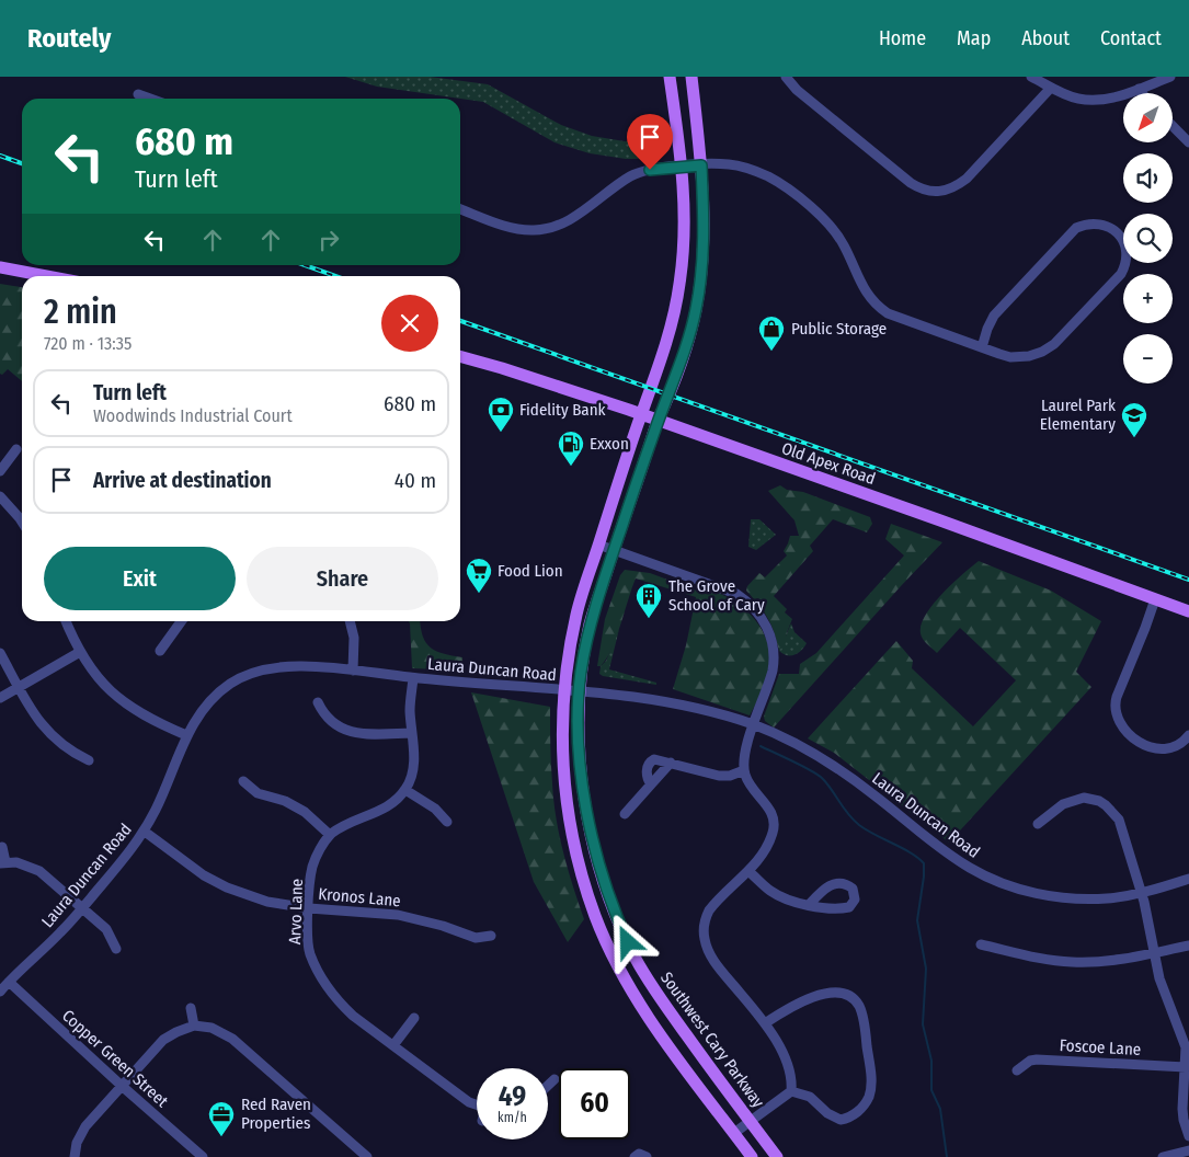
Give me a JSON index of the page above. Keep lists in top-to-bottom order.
{
  "streets": {
    "main road": ["Old Apex Road", "Southwest Cary Parkway"],
    "street": [
      "Laura Duncan Road",
      "Kronos Lane",
      "Arvo Lane",
      "Foscoe Lane",
      "Copper Green Street"
    ]
  },
  "crossings": [
    ["Old Apex Road", "Southwest Cary Parkway"],
    ["Laura Duncan Road", "Kronos Lane"],
    ["Laura Duncan Road", "Southwest Cary Parkway"],
    ["Laura Duncan Road", "Copper Green Street"],
    ["Kronos Lane", "Arvo Lane"]
  ],
  "places": {
    "shop": ["Public Storage"],
    "bank": ["Fidelity Bank"],
    "school or university": ["Laurel Park Elementary"],
    "fuel station": ["Exxon"],
    "supermarket": ["Food Lion"],
    "building": ["The Grove School of Cary"],
    "office": ["Red Raven Properties"]
  },
  "north": "bottom left",
  "page": {
    "header": "Routely",
    "nav": [
      "Home",
      "Map",
      "About",
      "Contact"
    ],
    "map_buttons": ["+", "−"],
    "turn": ["680 m", "Turn left"],
    "heading": ["2 min", "720 m · 13:35"],
    "list": [
      {
        "name": "Turn left",
        "note": "Woodwinds Industrial Court",
        "value": "680 m"
      },
      {
        "name": "Arrive at destination",
        "value": "40 m"
      }
    ],
    "buttons": ["Exit", "Share"],
    "speed": "49 km/h",
    "limit": "60"
  }
}
